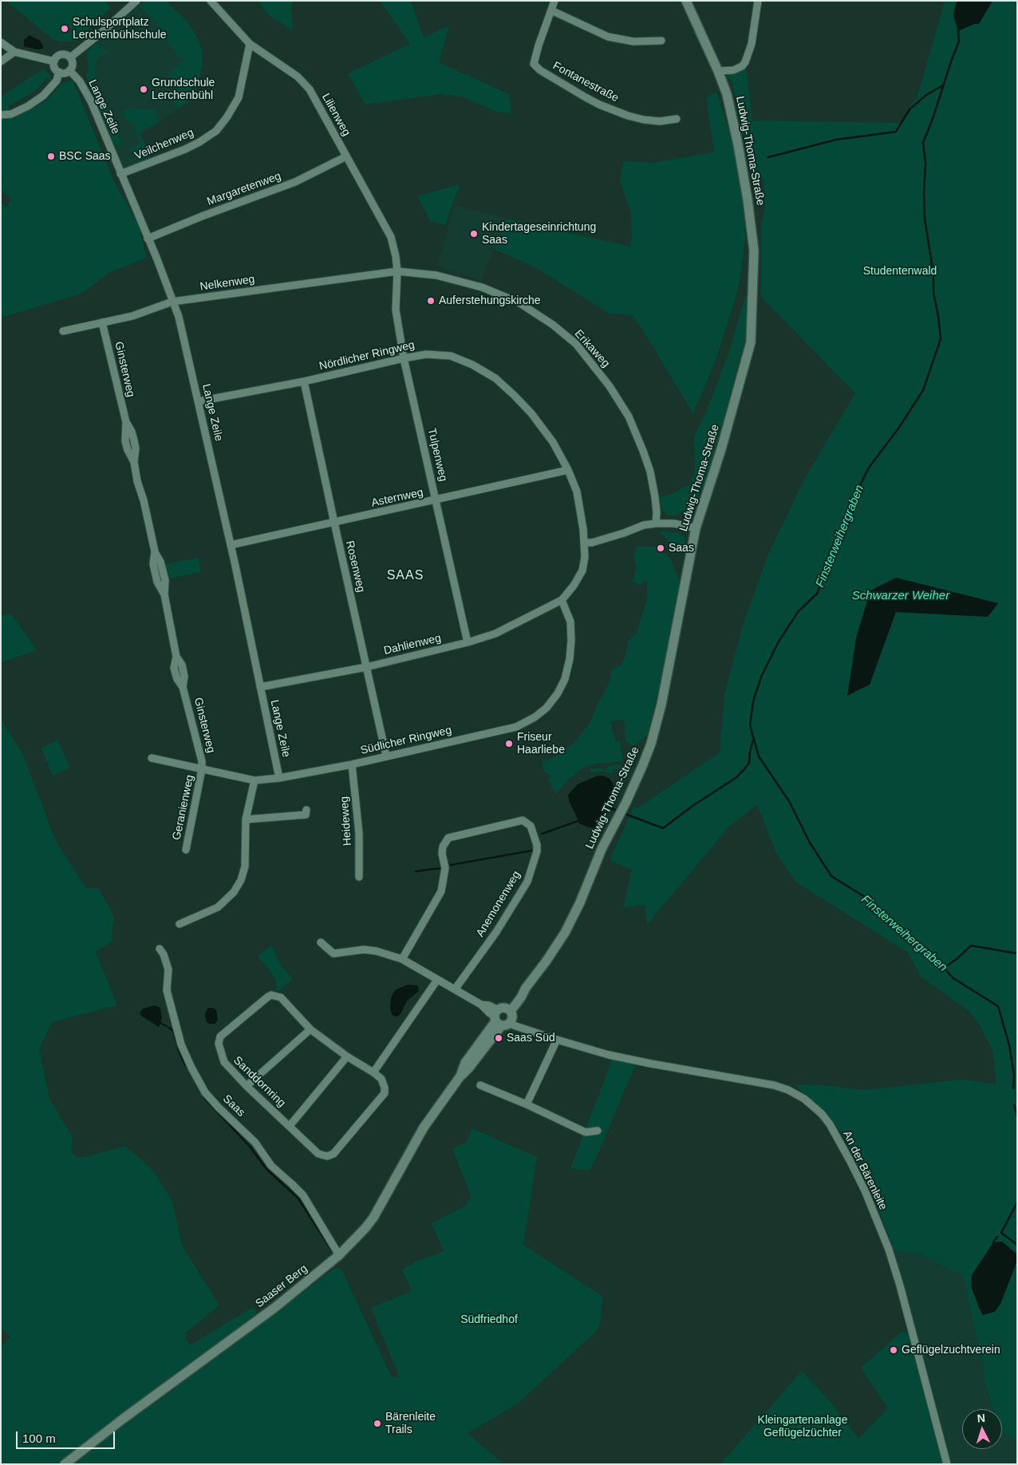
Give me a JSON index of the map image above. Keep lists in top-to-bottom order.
{
  "streets": {
    "street": [
      "Fontanestraße",
      "Lange Zeile",
      "Lilienweg",
      "Veilchenweg",
      "Ludwig-Thoma-Straße",
      "Margaretenweg",
      "Nelkenweg",
      "Erikaweg",
      "Nördlicher Ringweg",
      "Ginsterweg",
      "Tulpenweg",
      "Asternweg",
      "Rosenweg",
      "Dahlienweg",
      "Südlicher Ringweg",
      "Geranienweg",
      "Heideweg",
      "Anemonenweg",
      "Sanddornring",
      "Saas",
      "An der Bärenleite",
      "Saaser Berg"
    ]
  },
  "crossings": [
    ["Lange Zeile", "Veilchenweg"],
    ["Lange Zeile", "Margaretenweg"],
    ["Lange Zeile", "Nelkenweg"],
    ["Lange Zeile", "Nördlicher Ringweg"],
    ["Lange Zeile", "Asternweg"],
    ["Lange Zeile", "Dahlienweg"],
    ["Lange Zeile", "Südlicher Ringweg"],
    ["Lilienweg", "Veilchenweg"],
    ["Lilienweg", "Margaretenweg"],
    ["Lilienweg", "Nelkenweg"],
    ["Lilienweg", "Erikaweg"],
    ["Lilienweg", "Tulpenweg"],
    ["Ludwig-Thoma-Straße", "An der Bärenleite"],
    ["Ludwig-Thoma-Straße", "Saaser Berg"],
    ["Nelkenweg", "Erikaweg"],
    ["Nelkenweg", "Ginsterweg"],
    ["Nelkenweg", "Tulpenweg"],
    ["Erikaweg", "Tulpenweg"],
    ["Nördlicher Ringweg", "Tulpenweg"],
    ["Nördlicher Ringweg", "Asternweg"],
    ["Nördlicher Ringweg", "Rosenweg"],
    ["Nördlicher Ringweg", "Dahlienweg"],
    ["Nördlicher Ringweg", "Südlicher Ringweg"],
    ["Ginsterweg", "Südlicher Ringweg"],
    ["Ginsterweg", "Geranienweg"],
    ["Tulpenweg", "Asternweg"],
    ["Tulpenweg", "Dahlienweg"],
    ["Asternweg", "Rosenweg"],
    ["Rosenweg", "Dahlienweg"],
    ["Rosenweg", "Südlicher Ringweg"],
    ["Dahlienweg", "Südlicher Ringweg"],
    ["Südlicher Ringweg", "Geranienweg"],
    ["Südlicher Ringweg", "Heideweg"],
    ["Saas", "Saaser Berg"],
    ["An der Bärenleite", "Saaser Berg"]
  ],
  "districts": ["SAAS"],
  "water": ["Finsterweihergraben", "Schwarzer Weiher"],
  "parks": ["Studentenwald", "Südfriedhof", "Kleingartenanlage Geflügelzüchter"],
  "places": [
    "Schulsportplatz Lerchenbühlschule",
    "Grundschule Lerchenbühl",
    "BSC Saas",
    "Kindertageseinrichtung Saas",
    "Auferstehungskirche",
    "Saas",
    "Friseur Haarliebe",
    "Saas Süd",
    "Geflügelzuchtverein",
    "Bärenleite Trails"
  ],
  "scale_bar": "100 m",
  "north": "top"
}
